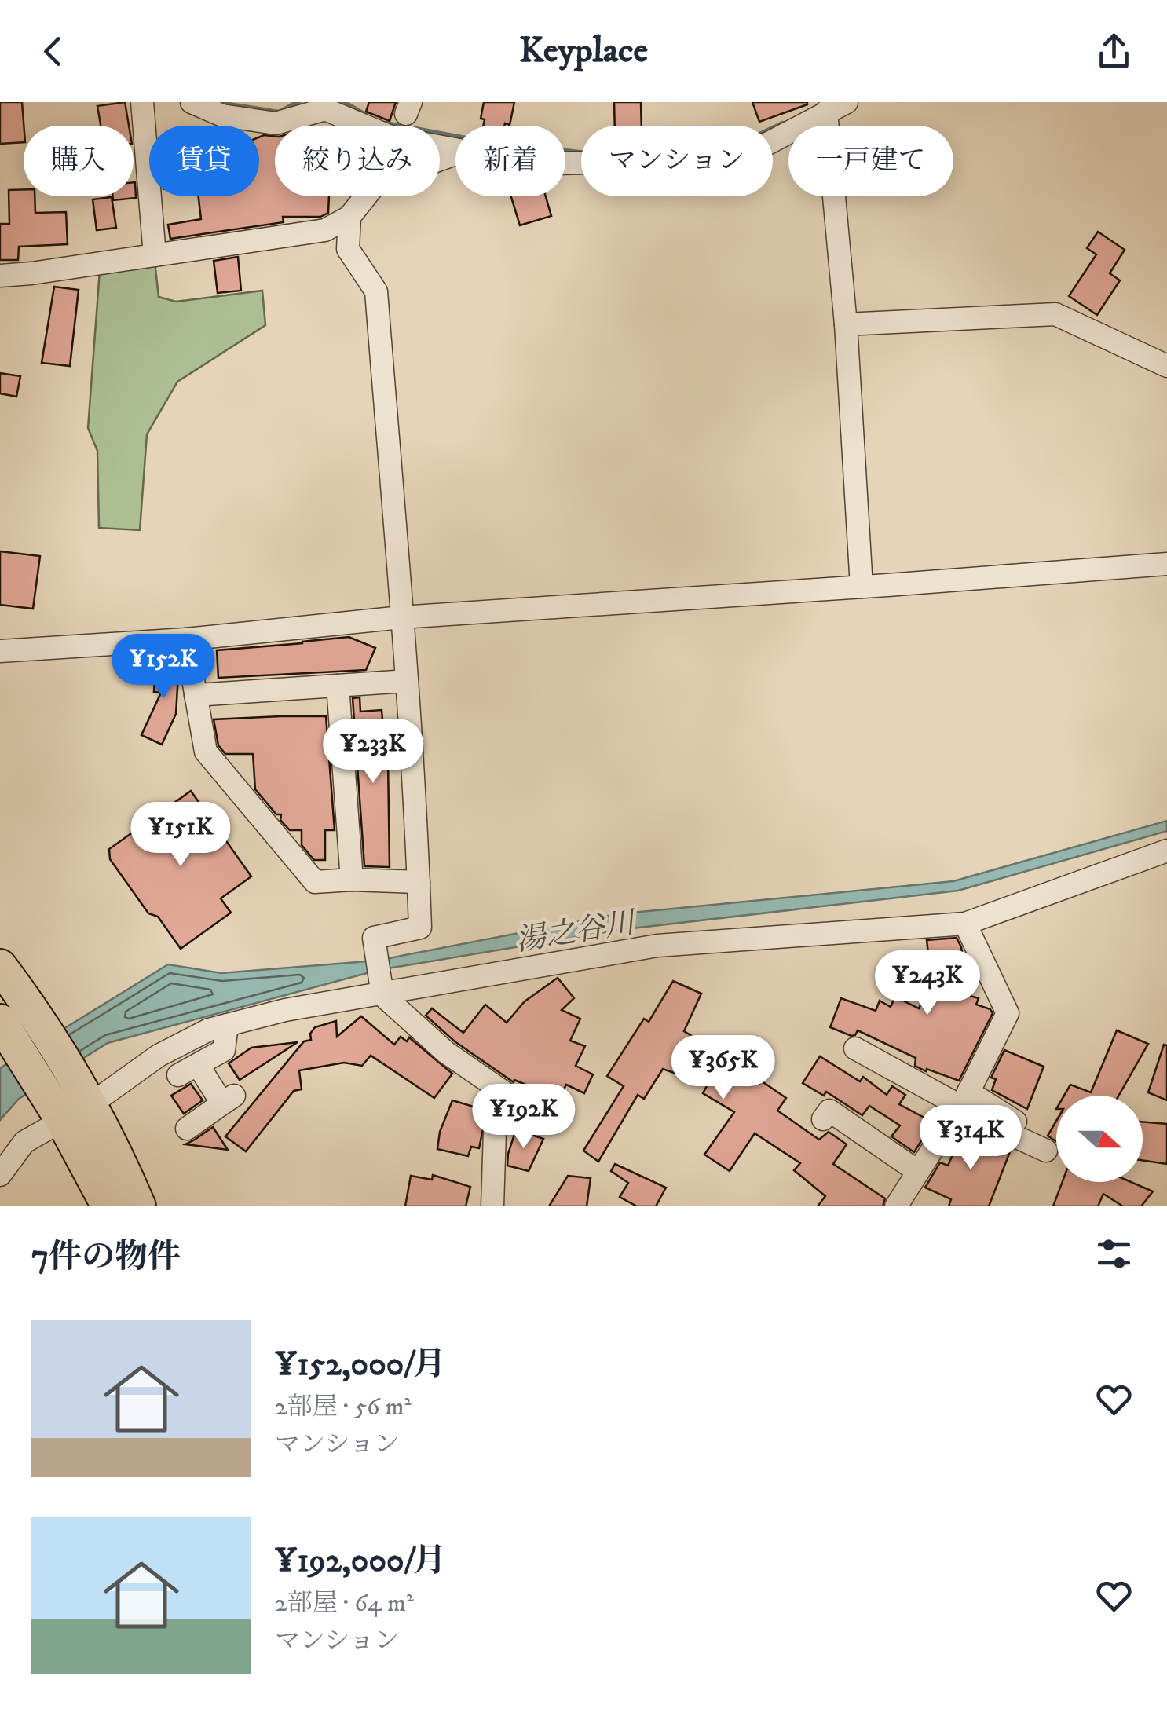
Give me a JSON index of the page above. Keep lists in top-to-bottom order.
{
  "water": ["湯之谷川"],
  "north": "right",
  "page": {
    "header": "Keyplace",
    "chip": [
      "購入",
      "賃貸",
      "絞り込み",
      "新着",
      "マンション",
      "一戸建て"
    ],
    "price": [
      "¥152K",
      "¥233K",
      "¥151K",
      "¥243K",
      "¥365K",
      "¥192K",
      "¥314K"
    ],
    "heading": "7件の物件",
    "list": [
      {
        "name": "¥152,000/月",
        "note": "2部屋 · 56 m² · マンション"
      },
      {
        "name": "¥192,000/月",
        "note": "2部屋 · 64 m² · マンション"
      }
    ]
  }
}
